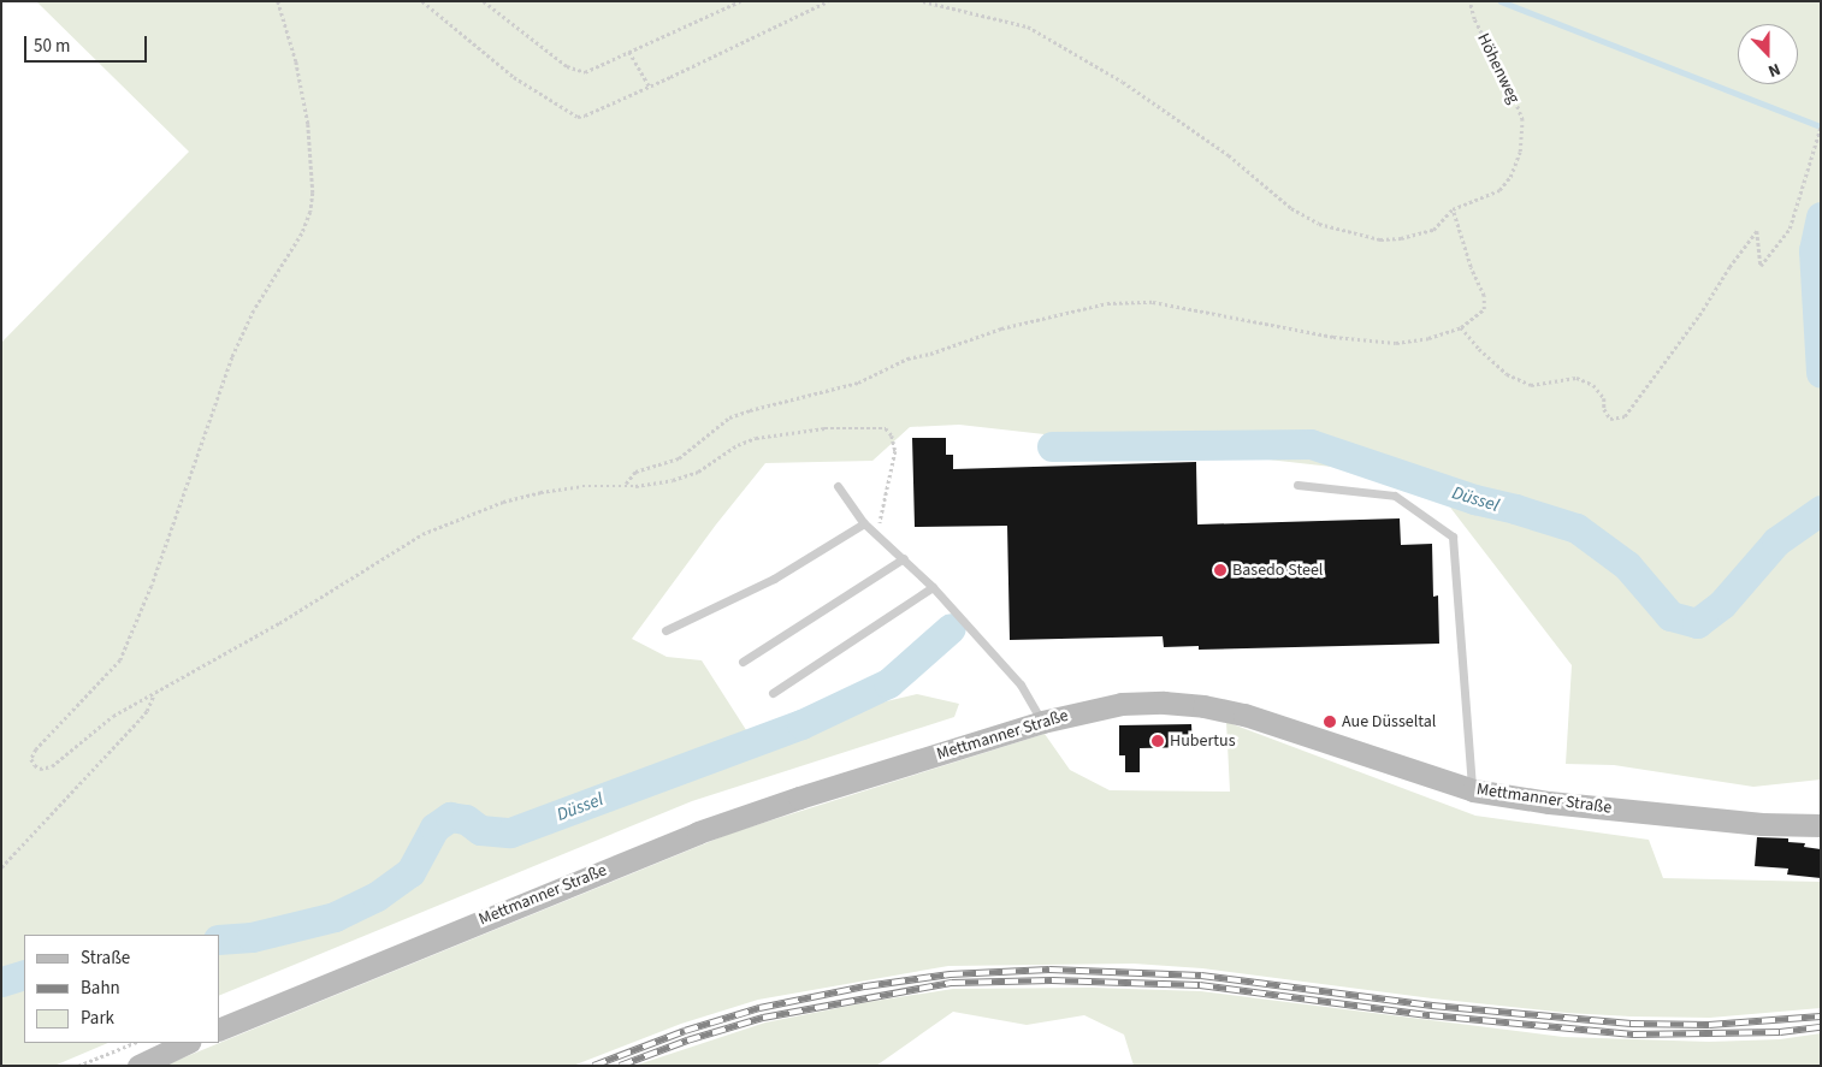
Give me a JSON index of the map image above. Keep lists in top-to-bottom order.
{
  "streets": {
    "main road": ["Mettmanner Straße"],
    "path": ["Höhenweg"]
  },
  "water": ["Düssel"],
  "places": ["Basedo Steel", "Aue Düsseltal", "Hubertus"],
  "legend": ["Straße", "Bahn", "Park"],
  "scale_bar": "50 m",
  "north": "bottom"
}
